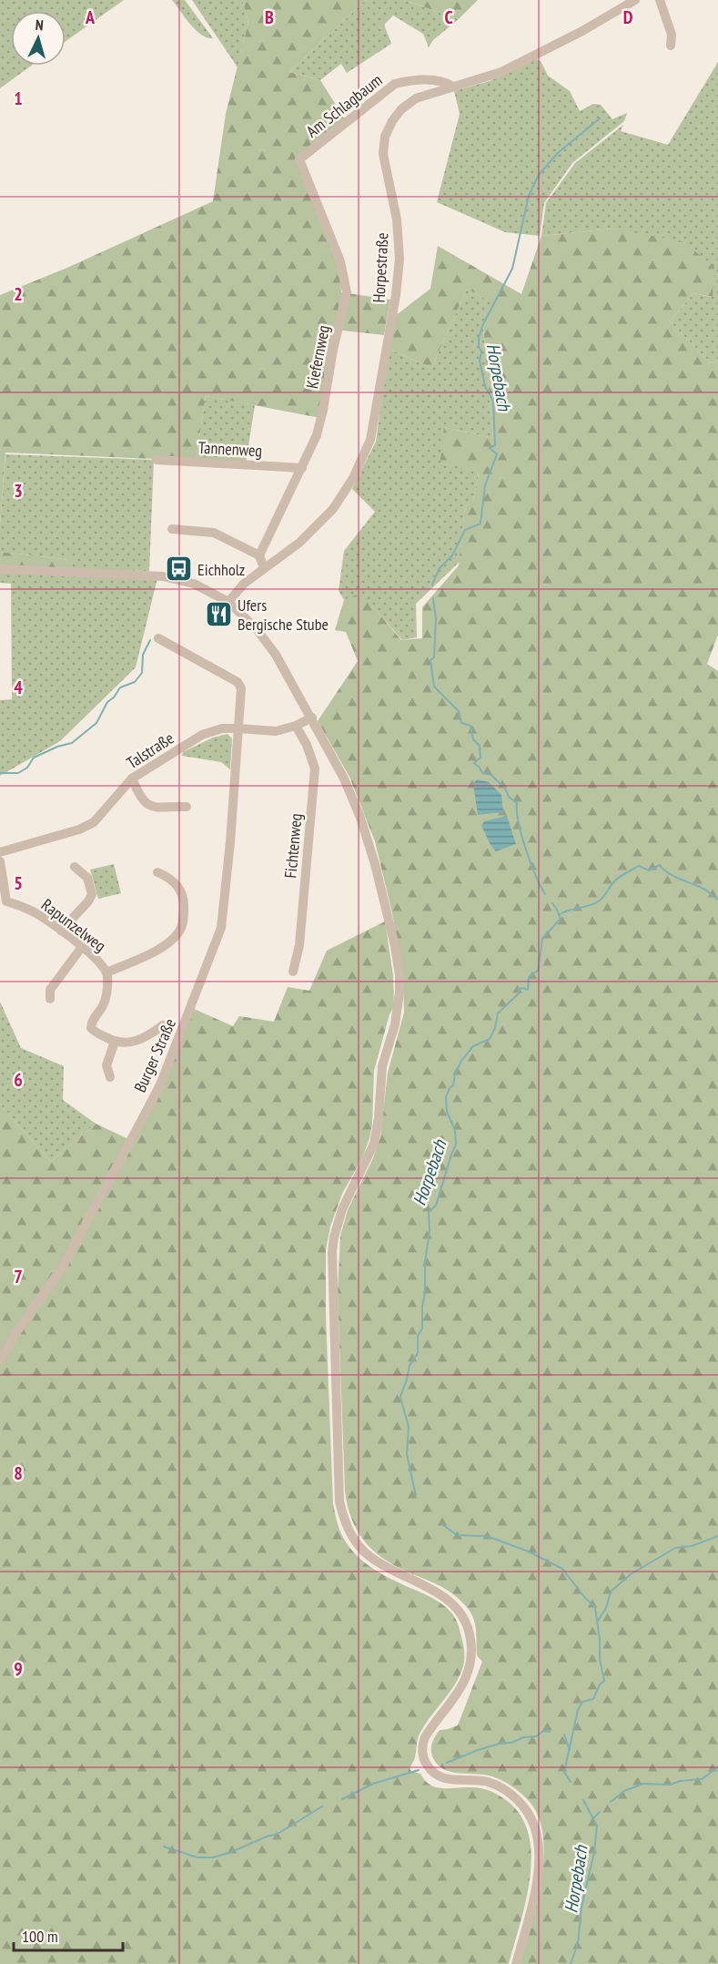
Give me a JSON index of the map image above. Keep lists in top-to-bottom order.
{
  "streets": {
    "street": [
      "Am Schlagbaum",
      "Horpestraße",
      "Kiefernweg",
      "Tannenweg",
      "Talstraße",
      "Fichtenweg",
      "Rapunzelweg",
      "Burger Straße"
    ]
  },
  "crossings": [
    ["Am Schlagbaum", "Horpestraße"],
    ["Am Schlagbaum", "Kiefernweg"],
    ["Kiefernweg", "Tannenweg"],
    ["Talstraße", "Fichtenweg"],
    ["Talstraße", "Burger Straße"]
  ],
  "water": ["Horpebach"],
  "places": {
    "bus stop": ["Eichholz"],
    "restaurant": ["Ufers Bergische Stube"]
  },
  "scale_bar": "100 m",
  "north": "top",
  "grid": {
    "columns": [
      "A",
      "B",
      "C",
      "D"
    ],
    "rows": [
      "1",
      "2",
      "3",
      "4",
      "5",
      "6",
      "7",
      "8",
      "9"
    ]
  }
}
